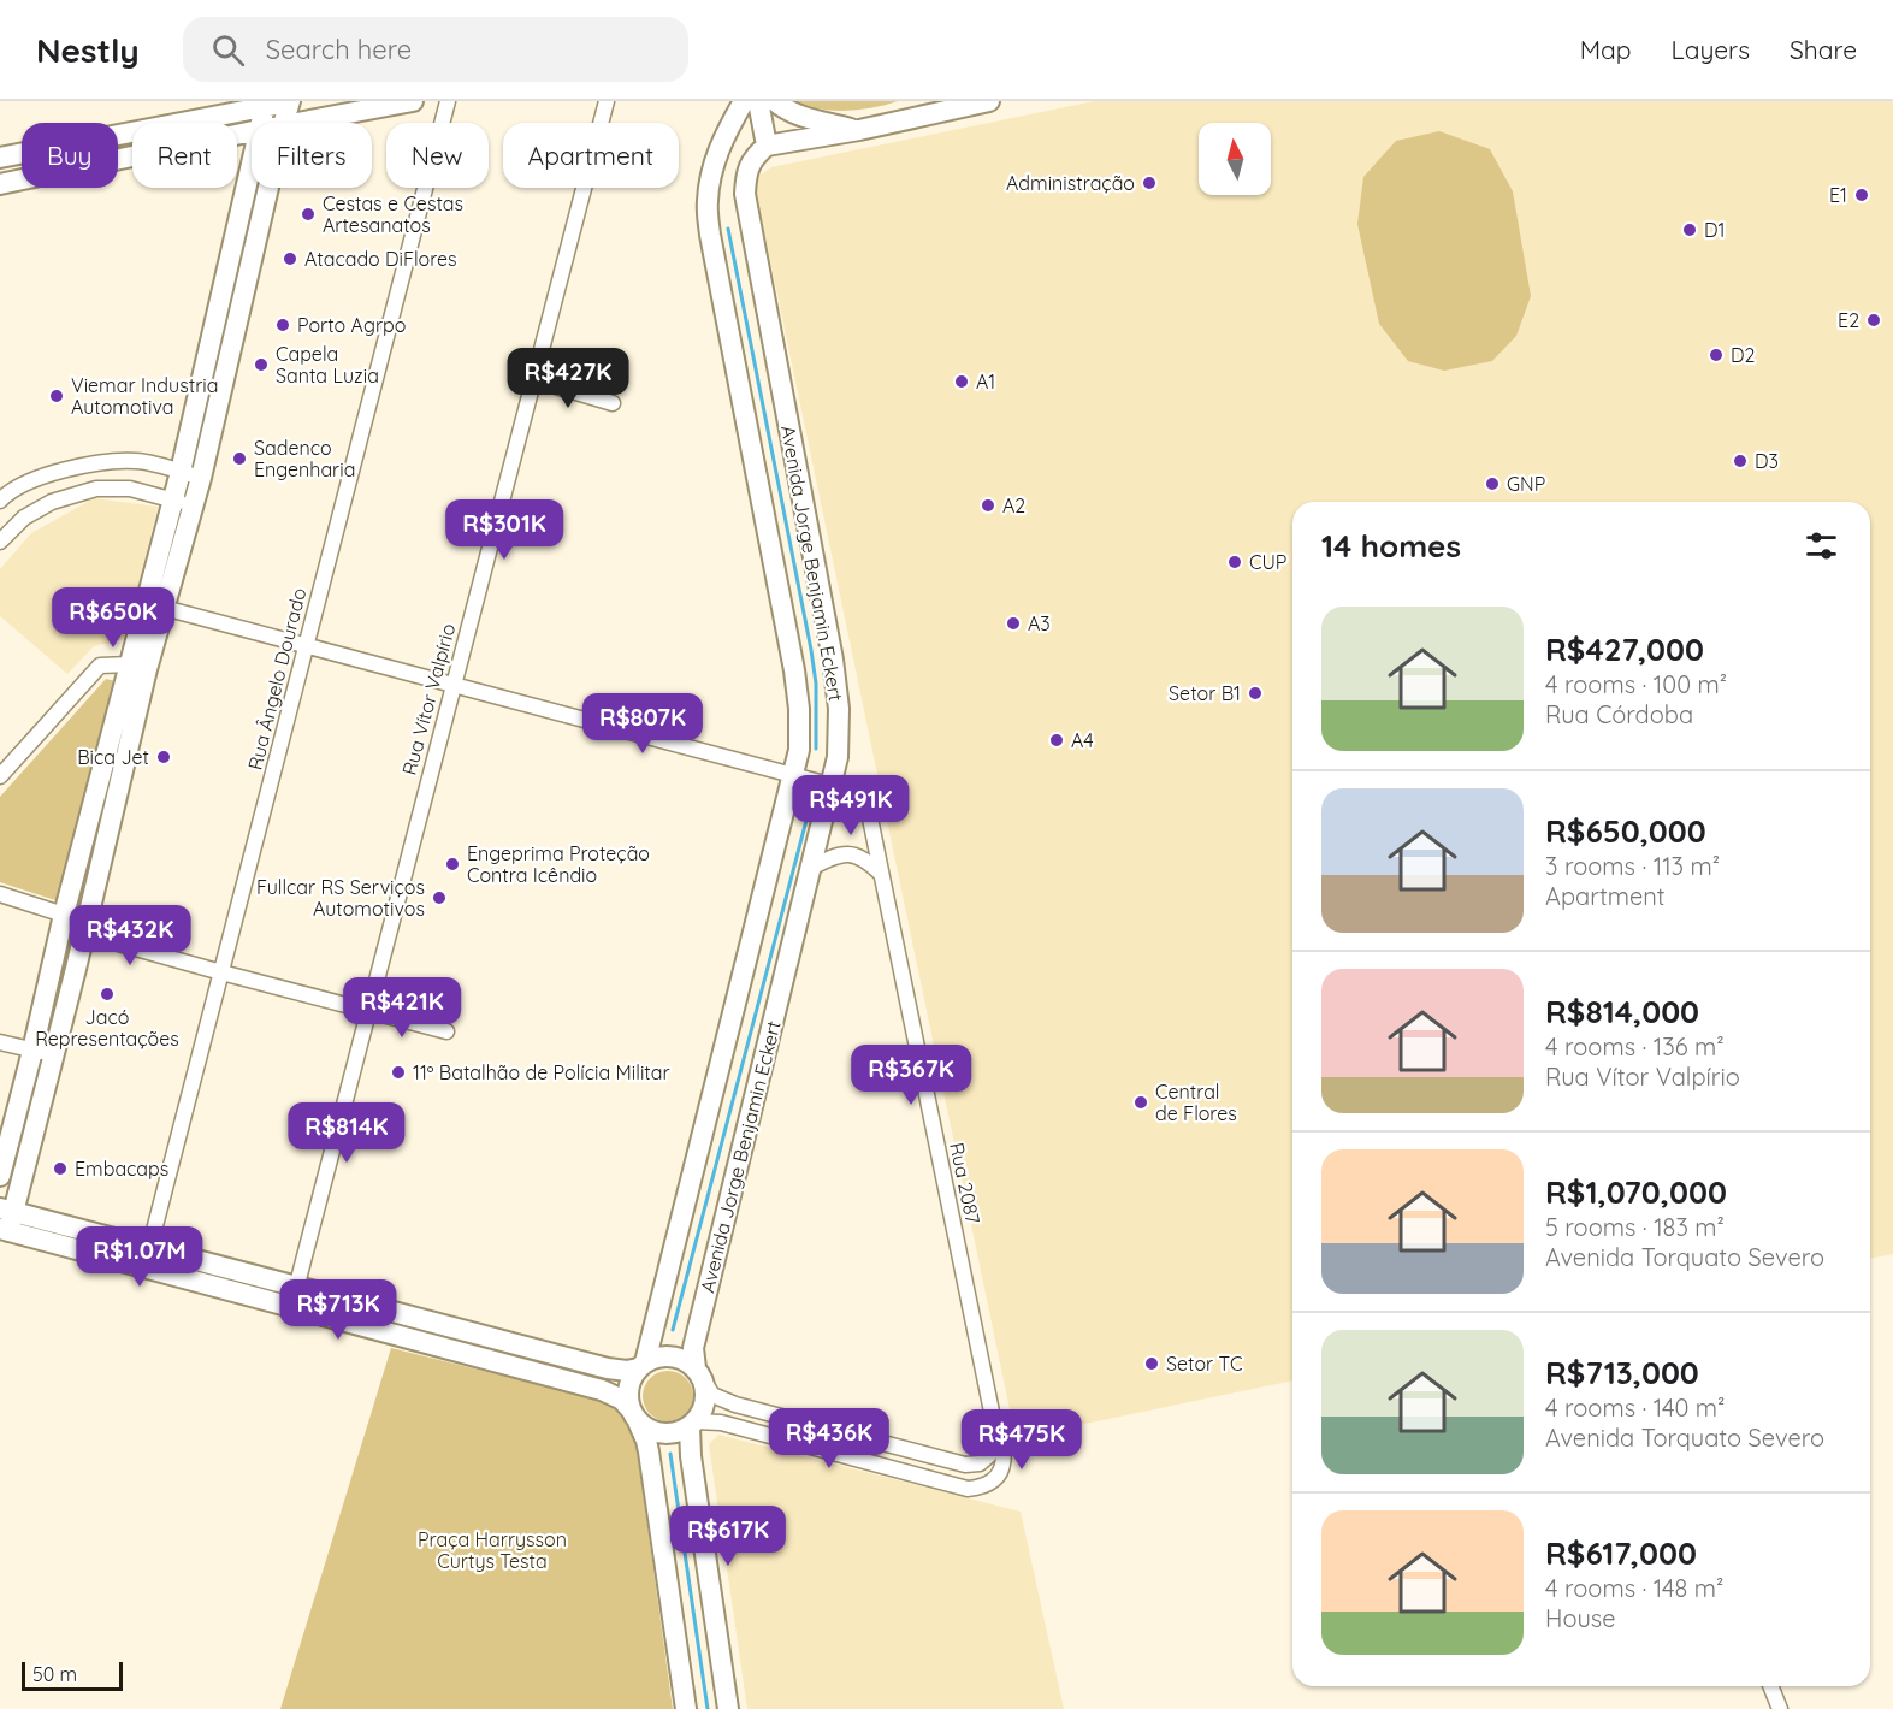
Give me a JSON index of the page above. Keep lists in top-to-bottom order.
{
  "streets": {
    "street": [
      "Avenida Jorge Benjamin Eckert",
      "Rua Ângelo Dourado",
      "Rua Vítor Valpírio",
      "Rua 2087"
    ]
  },
  "crossings": [
    ["Avenida Jorge Benjamin Eckert", "Rua 2087"]
  ],
  "parks": ["Praça Harrysson Curtys Testa"],
  "places": [
    "Administração",
    "E1",
    "Cestas e Cestas Artesanatos",
    "D1",
    "Atacado DiFlores",
    "E2",
    "Porto Agrpo",
    "D2",
    "Capela Santa Luzia",
    "A1",
    "Viemar Industria Automotiva",
    "Sadenco Engenharia",
    "D3",
    "GNP",
    "A2",
    "CUP",
    "A3",
    "Setor B1",
    "A4",
    "Bica Jet",
    "Engeprima Proteção Contra Icêndio",
    "Fullcar RS Serviços Automotivos",
    "Jacó Representações",
    "11º Batalhão de Polícia Militar",
    "Central de Flores",
    "Embacaps",
    "Setor TC"
  ],
  "scale_bar": "50 m",
  "north": "top",
  "page": {
    "header": "Nestly",
    "search": "Search here",
    "nav": ["Map", "Layers", "Share"],
    "chip": [
      "Buy",
      "Rent",
      "Filters",
      "New",
      "Apartment"
    ],
    "price": [
      "R$427K",
      "R$301K",
      "R$650K",
      "R$807K",
      "R$491K",
      "R$432K",
      "R$421K",
      "R$367K",
      "R$814K",
      "R$1.07M",
      "R$713K",
      "R$436K",
      "R$475K",
      "R$617K"
    ],
    "heading": "14 homes",
    "list": [
      {
        "name": "R$427,000",
        "note": "4 rooms · 100 m² · Rua Córdoba"
      },
      {
        "name": "R$650,000",
        "note": "3 rooms · 113 m² · Apartment"
      },
      {
        "name": "R$814,000",
        "note": "4 rooms · 136 m² · Rua Vítor Valpírio"
      },
      {
        "name": "R$1,070,000",
        "note": "5 rooms · 183 m² · Avenida Torquato Severo"
      },
      {
        "name": "R$713,000",
        "note": "4 rooms · 140 m² · Avenida Torquato Severo"
      },
      {
        "name": "R$617,000",
        "note": "4 rooms · 148 m² · House"
      }
    ],
    "scale": "50 m"
  }
}
